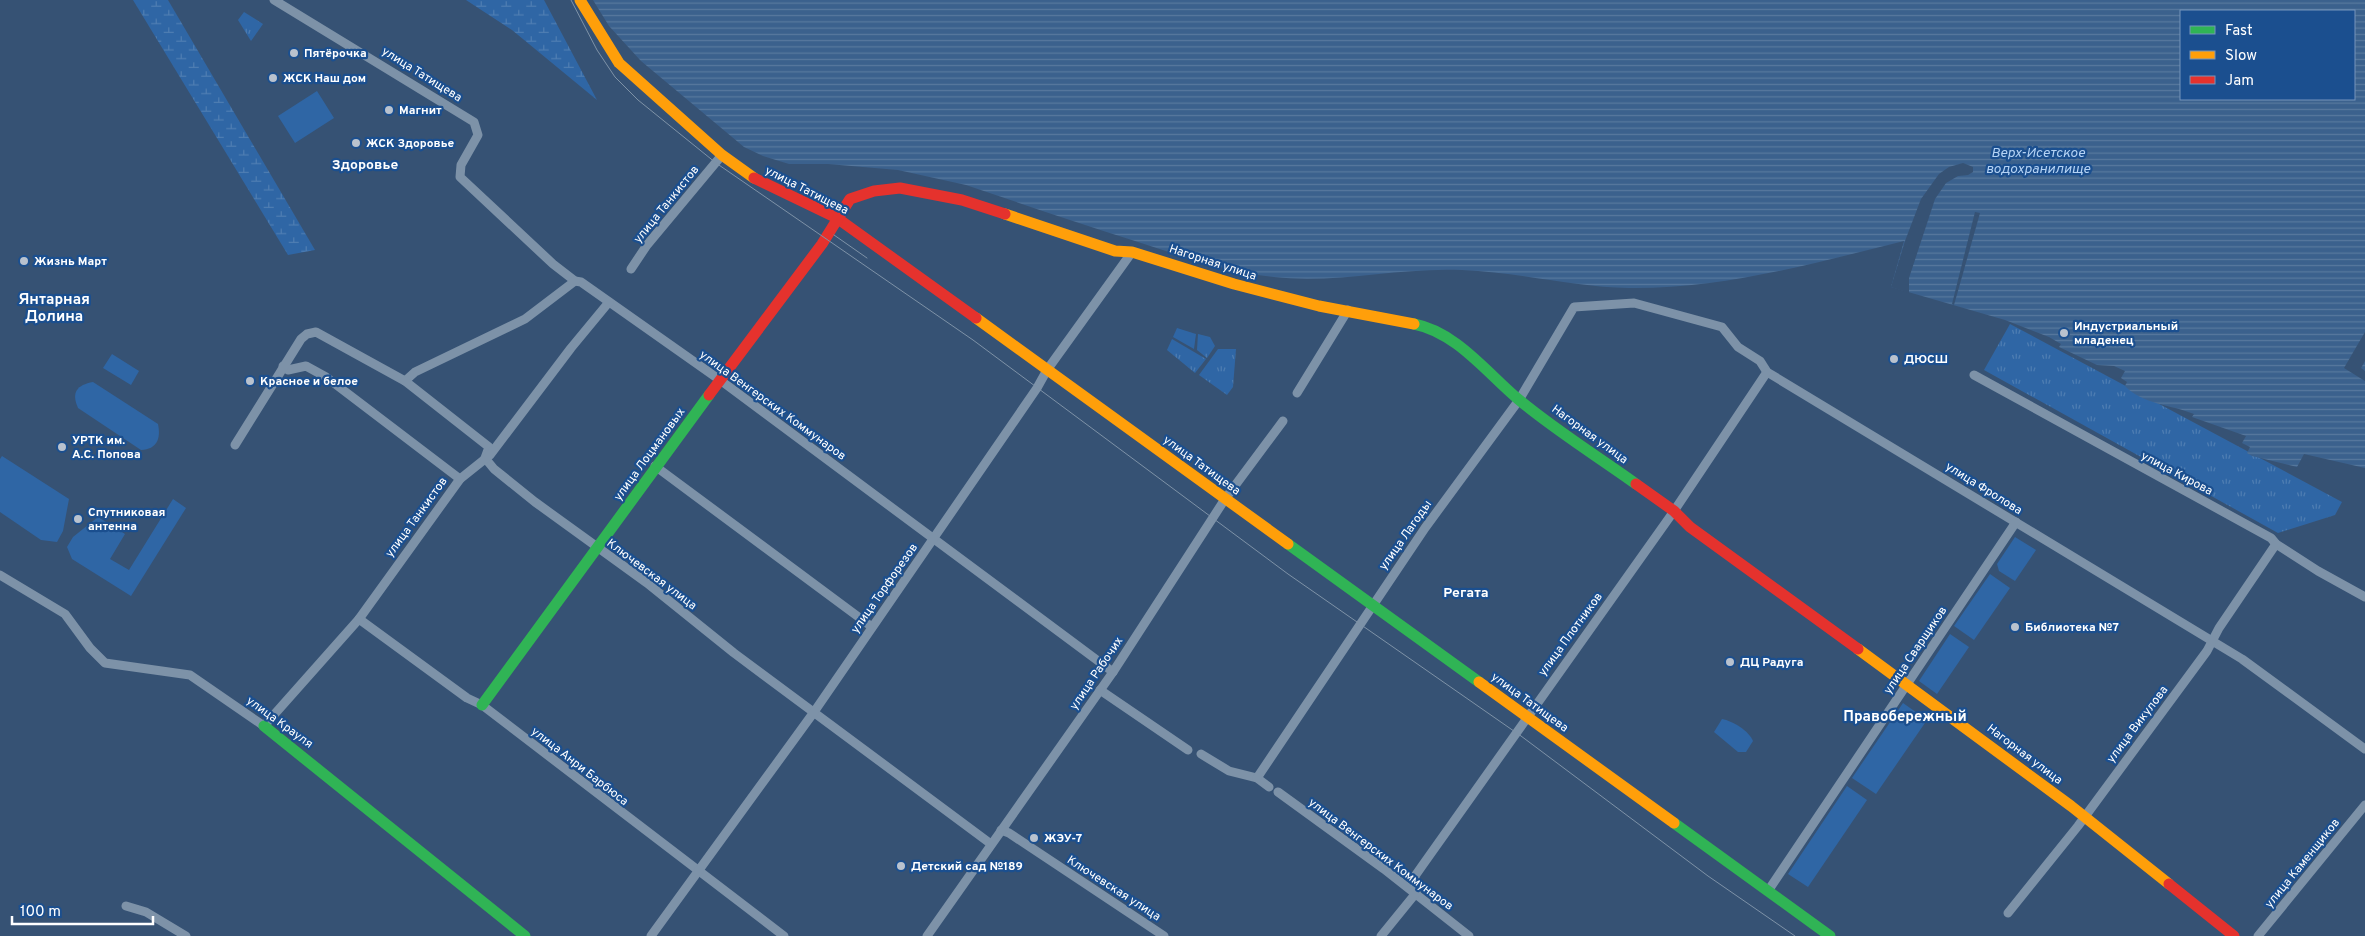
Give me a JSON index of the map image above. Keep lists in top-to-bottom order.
{
  "streets": {
    "street": [
      "улица Татищева",
      "улица Танкистов",
      "Нагорная улица",
      "улица Венгерских Коммунаров",
      "улица Лоцмановых",
      "улица Кирова",
      "улица Фролова",
      "улица Лагоды",
      "Ключевская улица",
      "улица Торфорезов",
      "улица Плотников",
      "улица Сварщиков",
      "улица Рабочих",
      "улица Крауля",
      "улица Викулова",
      "улица Анри Барбюса",
      "улица Каменщиков"
    ]
  },
  "crossings": [
    ["улица Татищева", "улица Танкистов"],
    ["улица Татищева", "Нагорная улица"],
    ["улица Татищева", "улица Венгерских Коммунаров"],
    ["улица Татищева", "улица Лоцмановых"],
    ["улица Татищева", "улица Лагоды"],
    ["улица Татищева", "улица Торфорезов"],
    ["улица Татищева", "улица Плотников"],
    ["улица Татищева", "улица Сварщиков"],
    ["улица Татищева", "улица Рабочих"],
    ["улица Танкистов", "улица Венгерских Коммунаров"],
    ["улица Танкистов", "Ключевская улица"],
    ["улица Танкистов", "улица Крауля"],
    ["улица Танкистов", "улица Анри Барбюса"],
    ["Нагорная улица", "улица Лоцмановых"],
    ["Нагорная улица", "улица Лагоды"],
    ["Нагорная улица", "улица Торфорезов"],
    ["Нагорная улица", "улица Плотников"],
    ["Нагорная улица", "улица Сварщиков"],
    ["Нагорная улица", "улица Викулова"],
    ["улица Венгерских Коммунаров", "улица Лоцмановых"],
    ["улица Венгерских Коммунаров", "улица Торфорезов"],
    ["улица Венгерских Коммунаров", "улица Плотников"],
    ["улица Венгерских Коммунаров", "улица Рабочих"],
    ["улица Лоцмановых", "Ключевская улица"],
    ["улица Лоцмановых", "улица Анри Барбюса"],
    ["улица Кирова", "улица Викулова"],
    ["улица Фролова", "улица Лагоды"],
    ["улица Фролова", "улица Плотников"],
    ["улица Фролова", "улица Сварщиков"],
    ["улица Фролова", "улица Викулова"],
    ["Ключевская улица", "улица Торфорезов"],
    ["Ключевская улица", "улица Рабочих"],
    ["улица Торфорезов", "улица Анри Барбюса"]
  ],
  "districts": [
    "Здоровье",
    "Янтарная Долина",
    "Регата",
    "Правобережный"
  ],
  "water": ["Верх-Исетское водохранилище"],
  "places": [
    "Пятёрочка",
    "ЖСК Наш дом",
    "Магнит",
    "ЖСК Здоровье",
    "Жизнь Март",
    "Индустриальный младенец",
    "ДЮСШ",
    "Красное и белое",
    "УРТК им. А.С. Попова",
    "Спутниковая антенна",
    "Библиотека №7",
    "ДЦ Радуга",
    "ЖЭУ-7",
    "Детский сад №189"
  ],
  "legend": ["Fast", "Slow", "Jam"],
  "scale_bar": "100 m"
}
